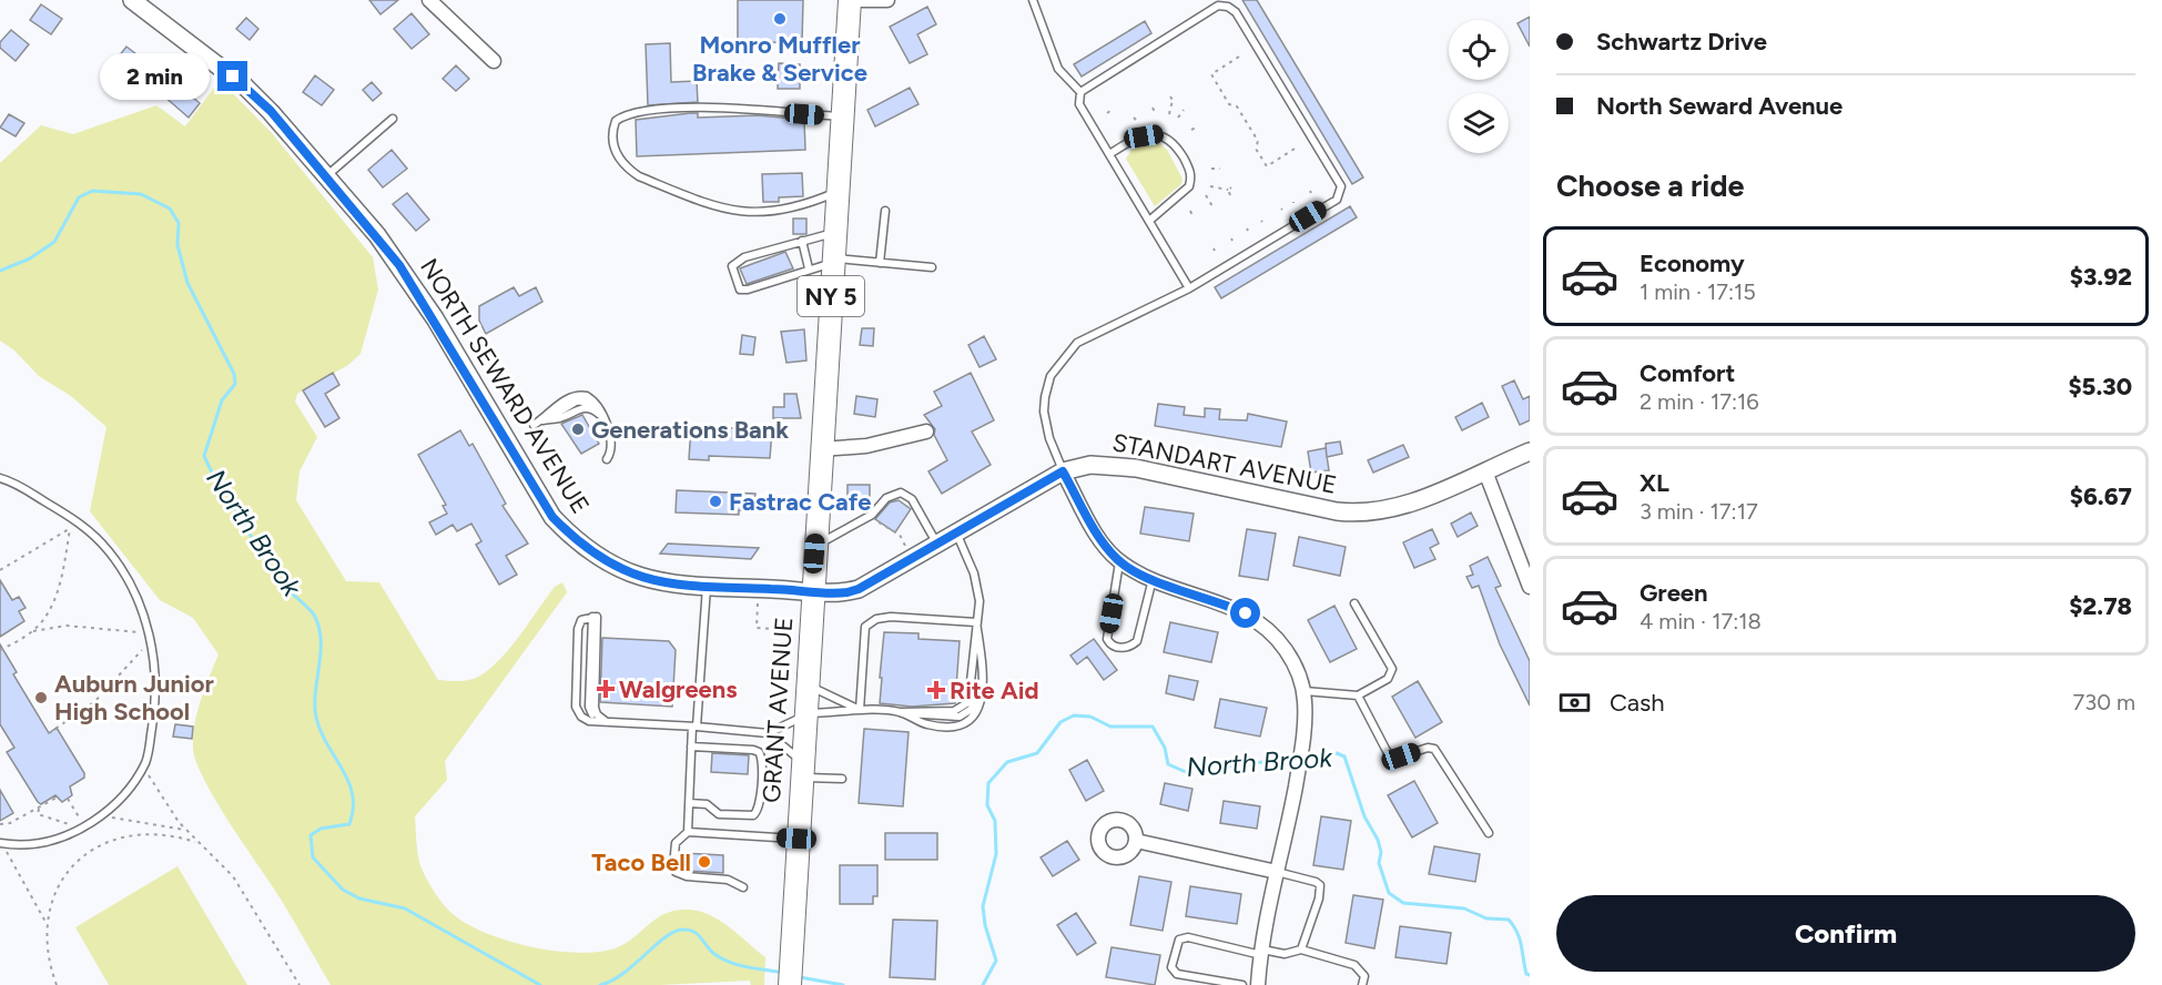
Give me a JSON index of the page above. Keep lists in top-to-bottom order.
{
  "streets": {
    "highway": ["NY 5", "GRANT AVENUE"],
    "street": ["NORTH SEWARD AVENUE", "STANDART AVENUE"]
  },
  "crossings": [
    ["NORTH SEWARD AVENUE", "STANDART AVENUE"],
    ["NORTH SEWARD AVENUE", "GRANT AVENUE"],
    ["STANDART AVENUE", "GRANT AVENUE"]
  ],
  "water": ["North Brook"],
  "places": {
    "other": [
      "Monro Muffler Brake & Service",
      "Generations Bank",
      "Fastrac Cafe",
      "Auburn Junior High School",
      "Taco Bell"
    ],
    "health": ["Walgreens", "Rite Aid"]
  },
  "page": {
    "banner": ["Schwartz Drive", "North Seward Avenue"],
    "bubble": "2 min",
    "heading": "Choose a ride",
    "list": [
      {
        "name": "Economy",
        "note": "1 min · 17:15",
        "value": "$3.92"
      },
      {
        "name": "Comfort",
        "note": "2 min · 17:16",
        "value": "$5.30"
      },
      {
        "name": "XL",
        "note": "3 min · 17:17",
        "value": "$6.67"
      },
      {
        "name": "Green",
        "note": "4 min · 17:18",
        "value": "$2.78"
      }
    ],
    "pay": ["Cash", "730 m"],
    "buttons": "Confirm"
  }
}
